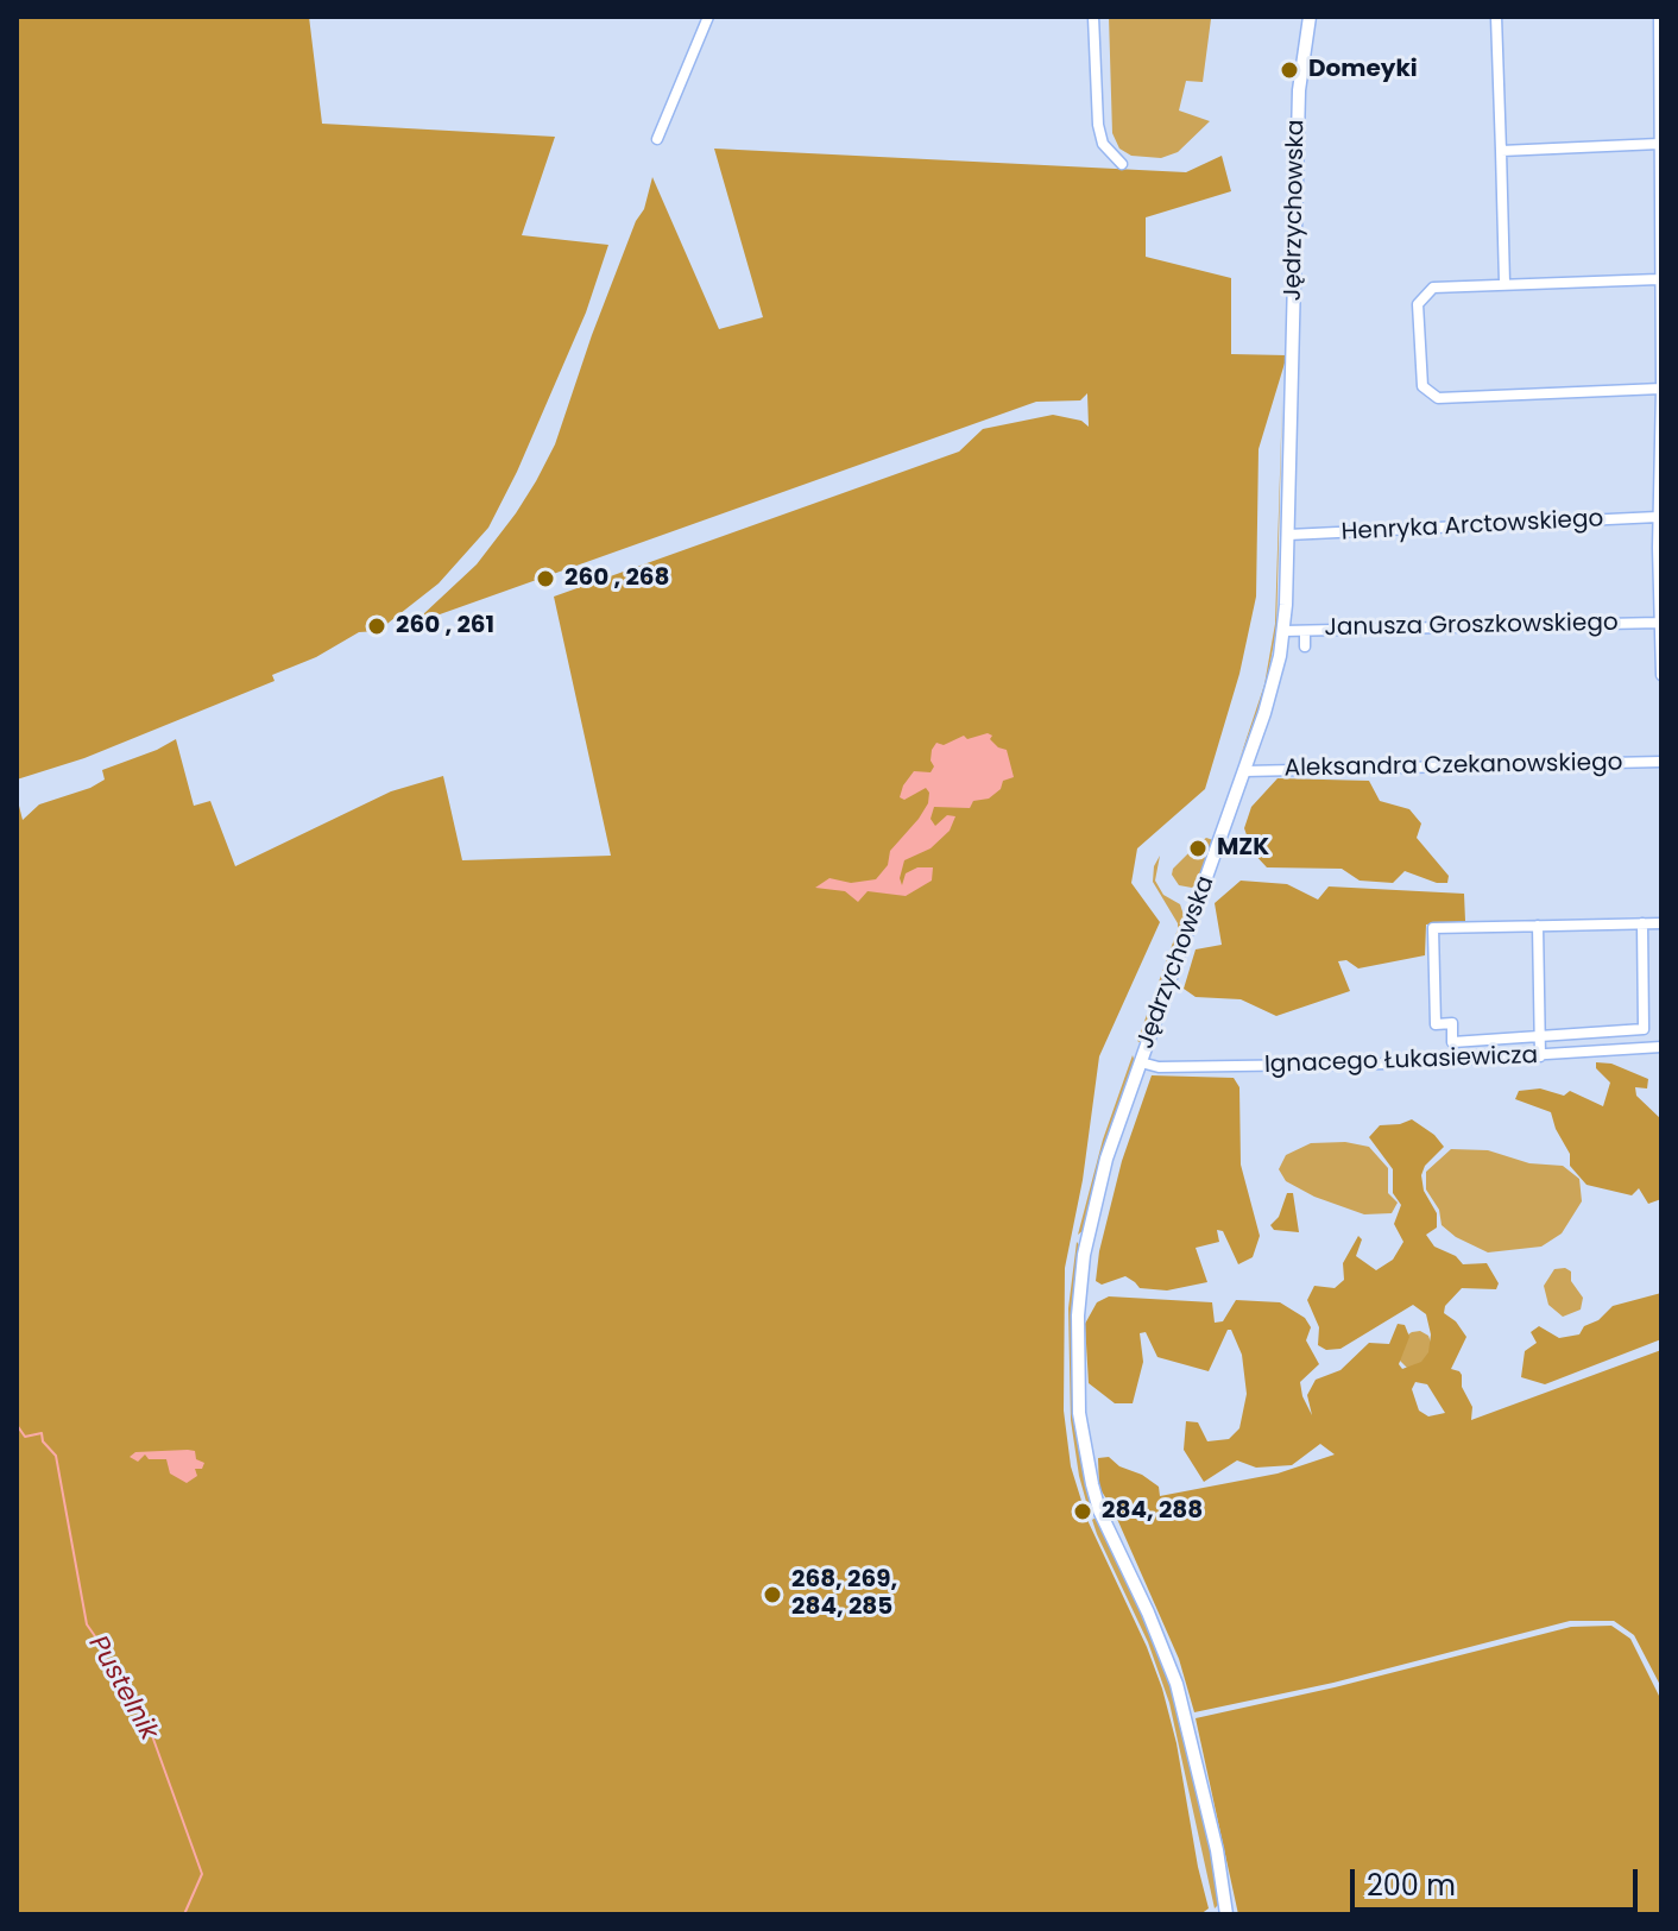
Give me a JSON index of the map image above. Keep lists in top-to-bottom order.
{
  "streets": {
    "main road": ["Jędrzychowska"],
    "street": [
      "Henryka Arctowskiego",
      "Janusza Groszkowskiego",
      "Aleksandra Czekanowskiego",
      "Ignacego Łukasiewicza"
    ]
  },
  "crossings": [
    ["Jędrzychowska", "Henryka Arctowskiego"],
    ["Jędrzychowska", "Janusza Groszkowskiego"],
    ["Jędrzychowska", "Aleksandra Czekanowskiego"],
    ["Jędrzychowska", "Ignacego Łukasiewicza"]
  ],
  "water": ["Pustelnik"],
  "places": [
    "Domeyki",
    "260 , 268",
    "260 , 261",
    "MZK",
    "284, 288",
    "268, 269, 284, 285"
  ],
  "scale_bar": "200 m"
}
